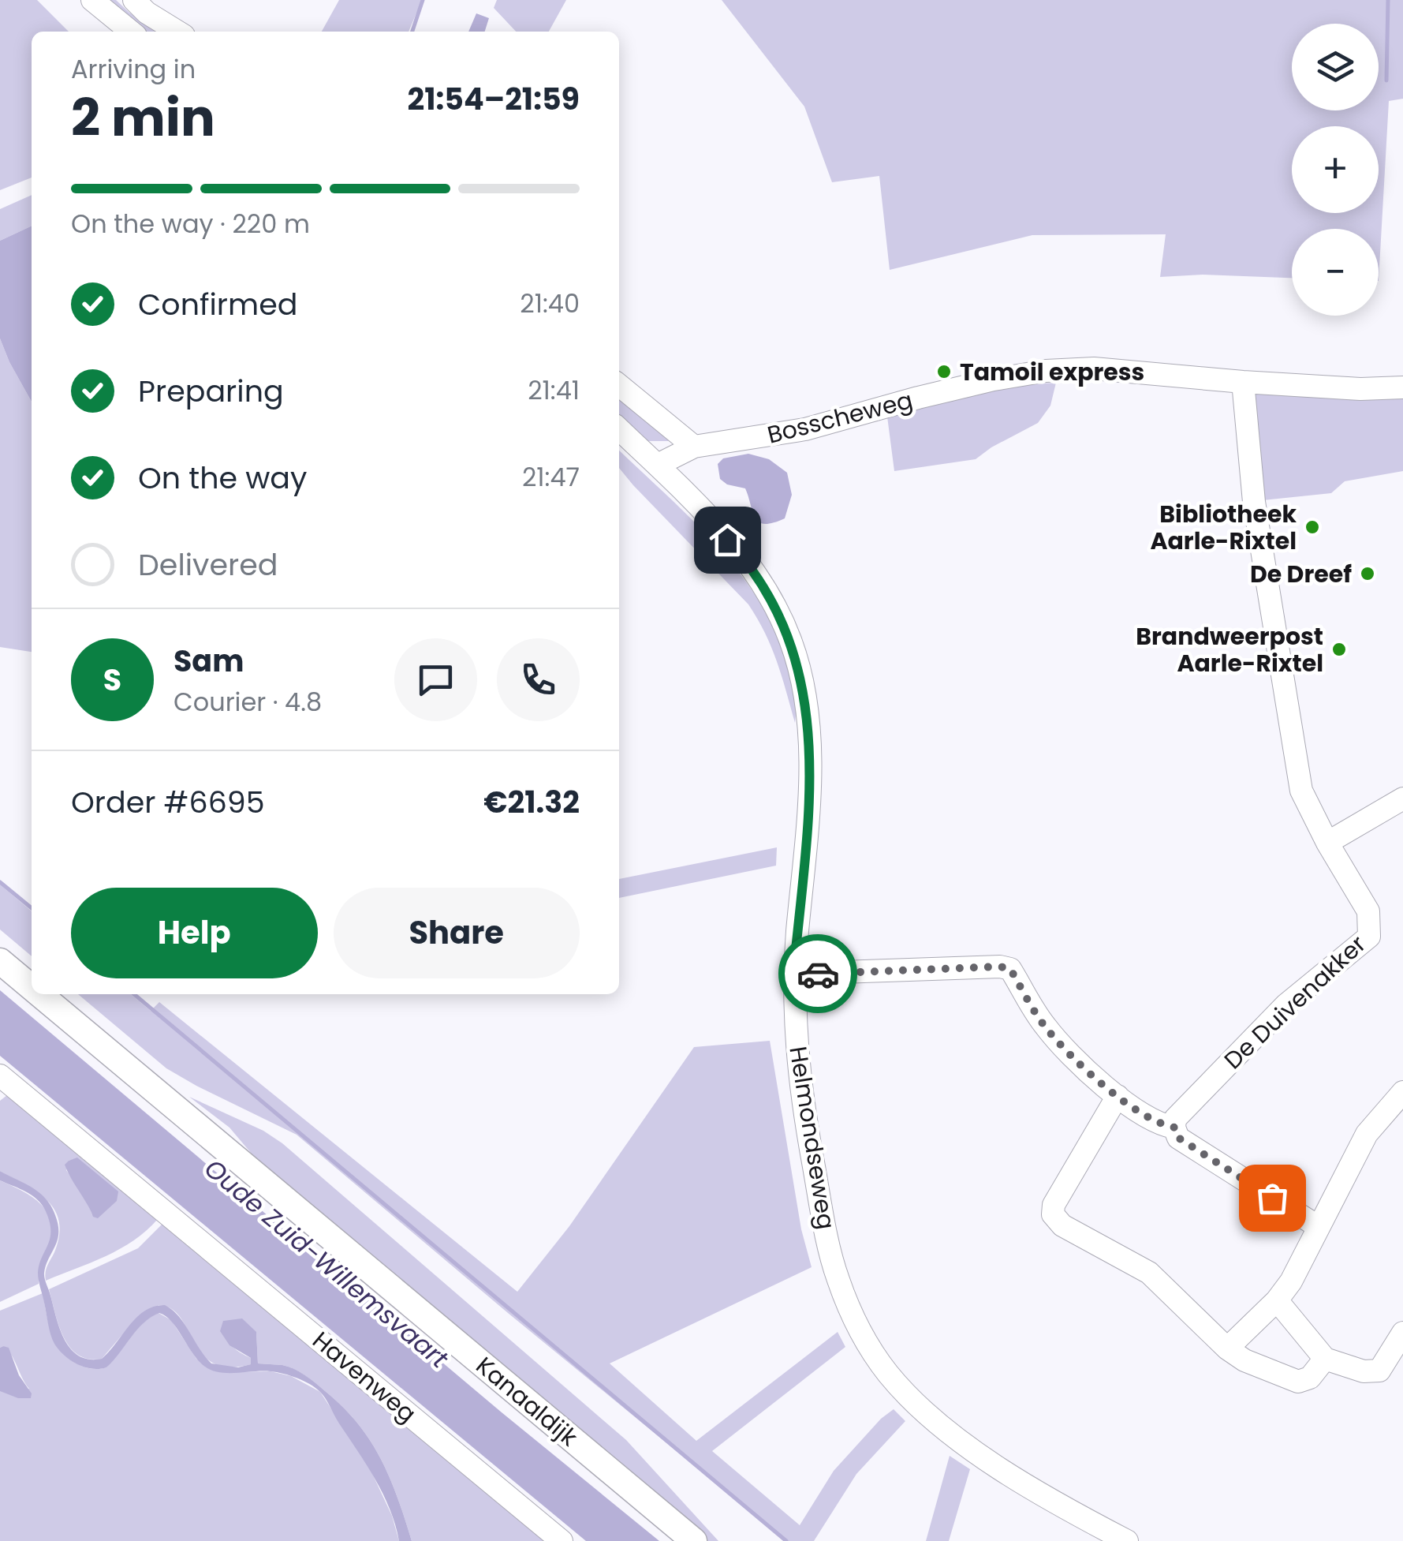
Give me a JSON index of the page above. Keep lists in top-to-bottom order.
{
  "streets": {
    "main road": ["Kanaaldijk"],
    "street": [
      "Bosscheweg",
      "De Duivenakker",
      "Helmondseweg",
      "Havenweg"
    ]
  },
  "crossings": [
    ["Bosscheweg", "De Duivenakker"],
    ["Bosscheweg", "Helmondseweg"]
  ],
  "water": ["Oude Zuid-Willemsvaart"],
  "places": [
    "Tamoil express",
    "Bibliotheek Aarle-Rixtel",
    "De Dreef",
    "Brandweerpost Aarle-Rixtel"
  ],
  "page": {
    "map_buttons": ["+", "−"],
    "heading": ["2 min", "Arriving in", "21:54–21:59"],
    "panel": [
      "Sam",
      "Courier · 4.8",
      "Order #6695",
      "€21.32"
    ],
    "bar": "On the way · 220 m",
    "list": [
      ["Confirmed", "21:40"],
      ["Preparing", "21:41"],
      ["On the way", "21:47"],
      "Delivered"
    ],
    "round": "S",
    "buttons": ["Help", "Share"]
  }
}
